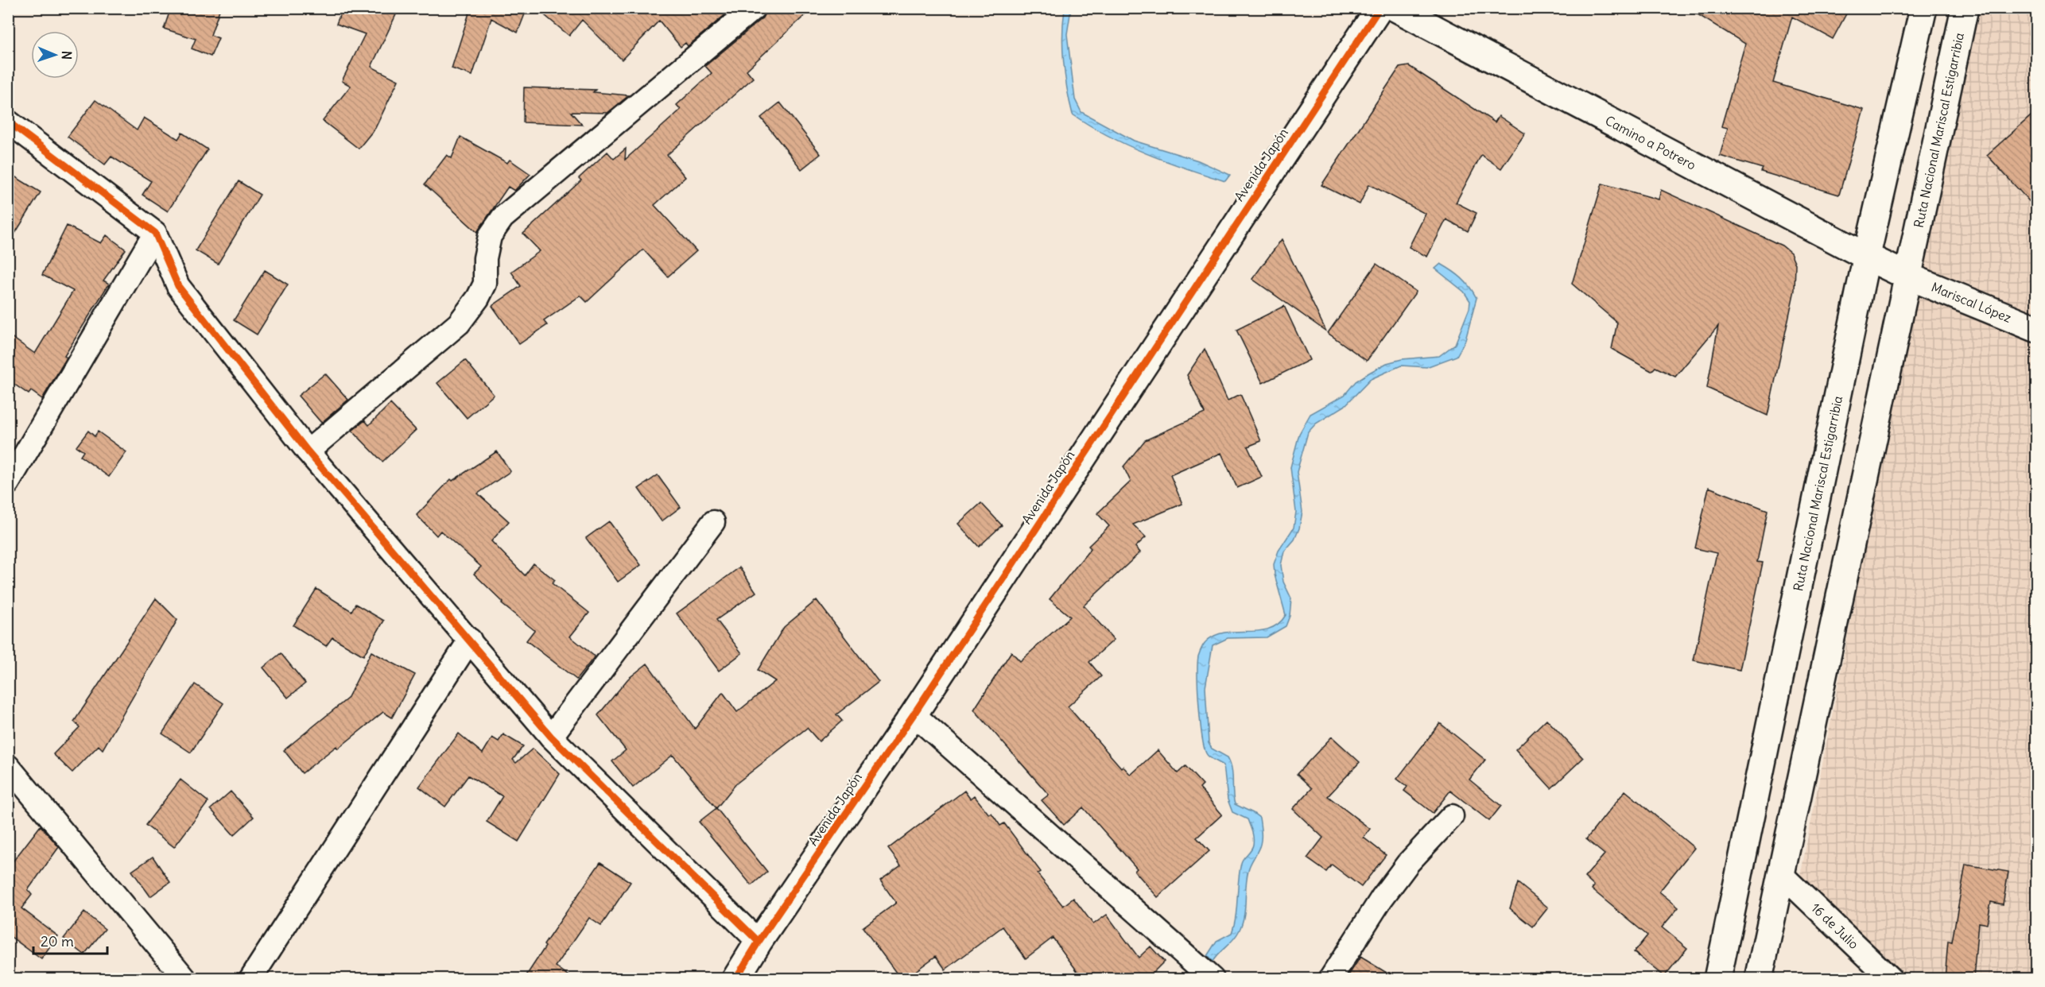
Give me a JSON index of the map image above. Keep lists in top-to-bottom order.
{
  "streets": {
    "main road": [
      "Ruta Nacional Mariscal Estigarribia",
      "Camino a Potrero",
      "Avenida Japón",
      "Mariscal López"
    ],
    "street": ["16 de Julio"]
  },
  "crossings": [
    ["Ruta Nacional Mariscal Estigarribia", "Camino a Potrero"],
    ["Ruta Nacional Mariscal Estigarribia", "Mariscal López"],
    ["Ruta Nacional Mariscal Estigarribia", "16 de Julio"],
    ["Camino a Potrero", "Mariscal López"]
  ],
  "scale_bar": "20 m",
  "north": "right"
}
